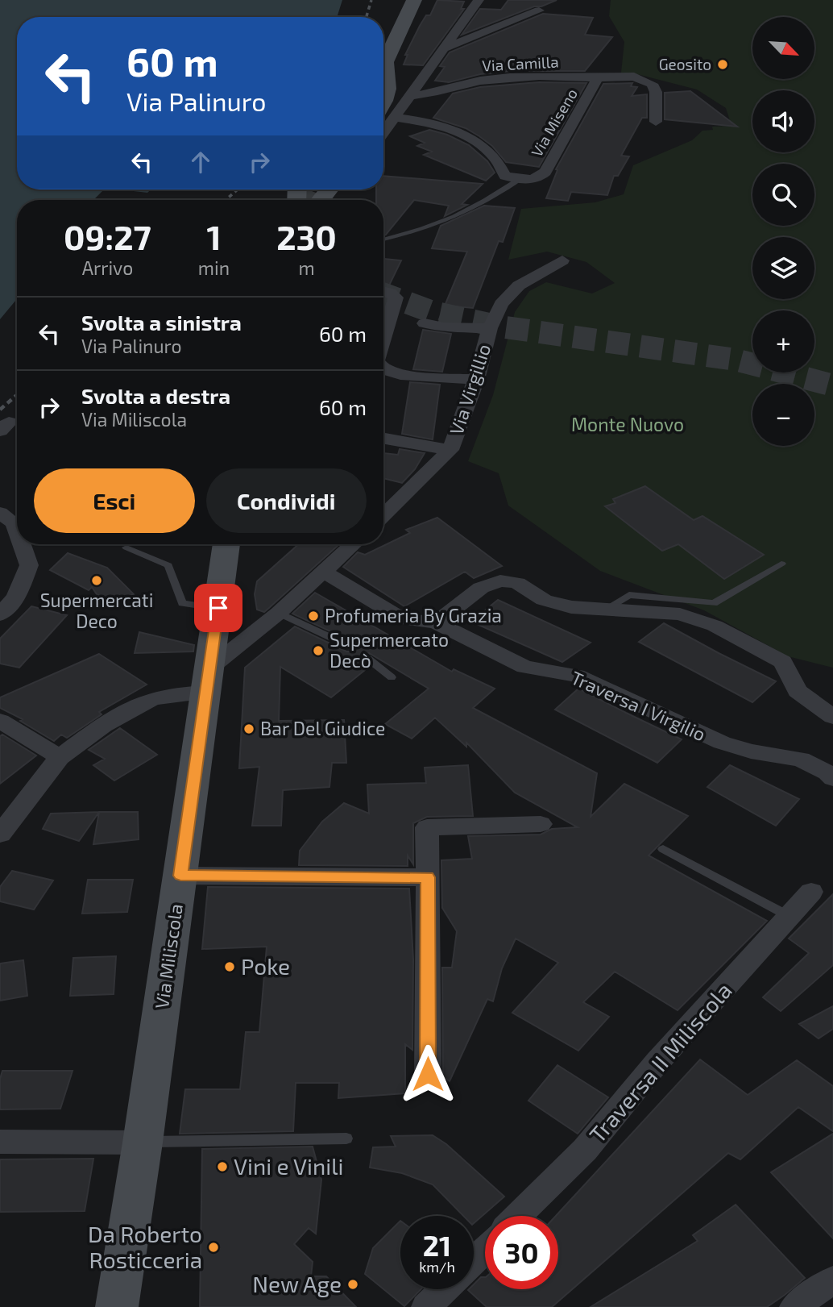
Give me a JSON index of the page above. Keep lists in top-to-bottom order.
{
  "streets": {
    "street": [
      "Via Camilla",
      "Via Miseno",
      "Via Virgillio",
      "Traversa I Virgilio",
      "Via Miliscola",
      "Traversa II Miliscola"
    ]
  },
  "crossings": [
    ["Via Camilla", "Via Miseno"]
  ],
  "parks": ["Monte Nuovo"],
  "places": [
    "Geosito",
    "Supermercati Deco",
    "Profumeria By Grazia",
    "Supermercato Decò",
    "Bar Del Giudice",
    "Poke",
    "Vini e Vinili",
    "Da Roberto Rosticceria",
    "New Age"
  ],
  "north": "bottom right",
  "page": {
    "map_buttons": ["+", "−"],
    "turn": ["60 m", "Via Palinuro"],
    "eta": [
      "09:27",
      "Arrivo",
      "1",
      "min",
      "230",
      "m"
    ],
    "list": [
      {
        "name": "Svolta a sinistra",
        "note": "Via Palinuro",
        "value": "60 m"
      },
      {
        "name": "Svolta a destra",
        "note": "Via Miliscola",
        "value": "60 m"
      }
    ],
    "buttons": ["Esci", "Condividi"],
    "speed": "21 km/h",
    "limit": "30"
  }
}
